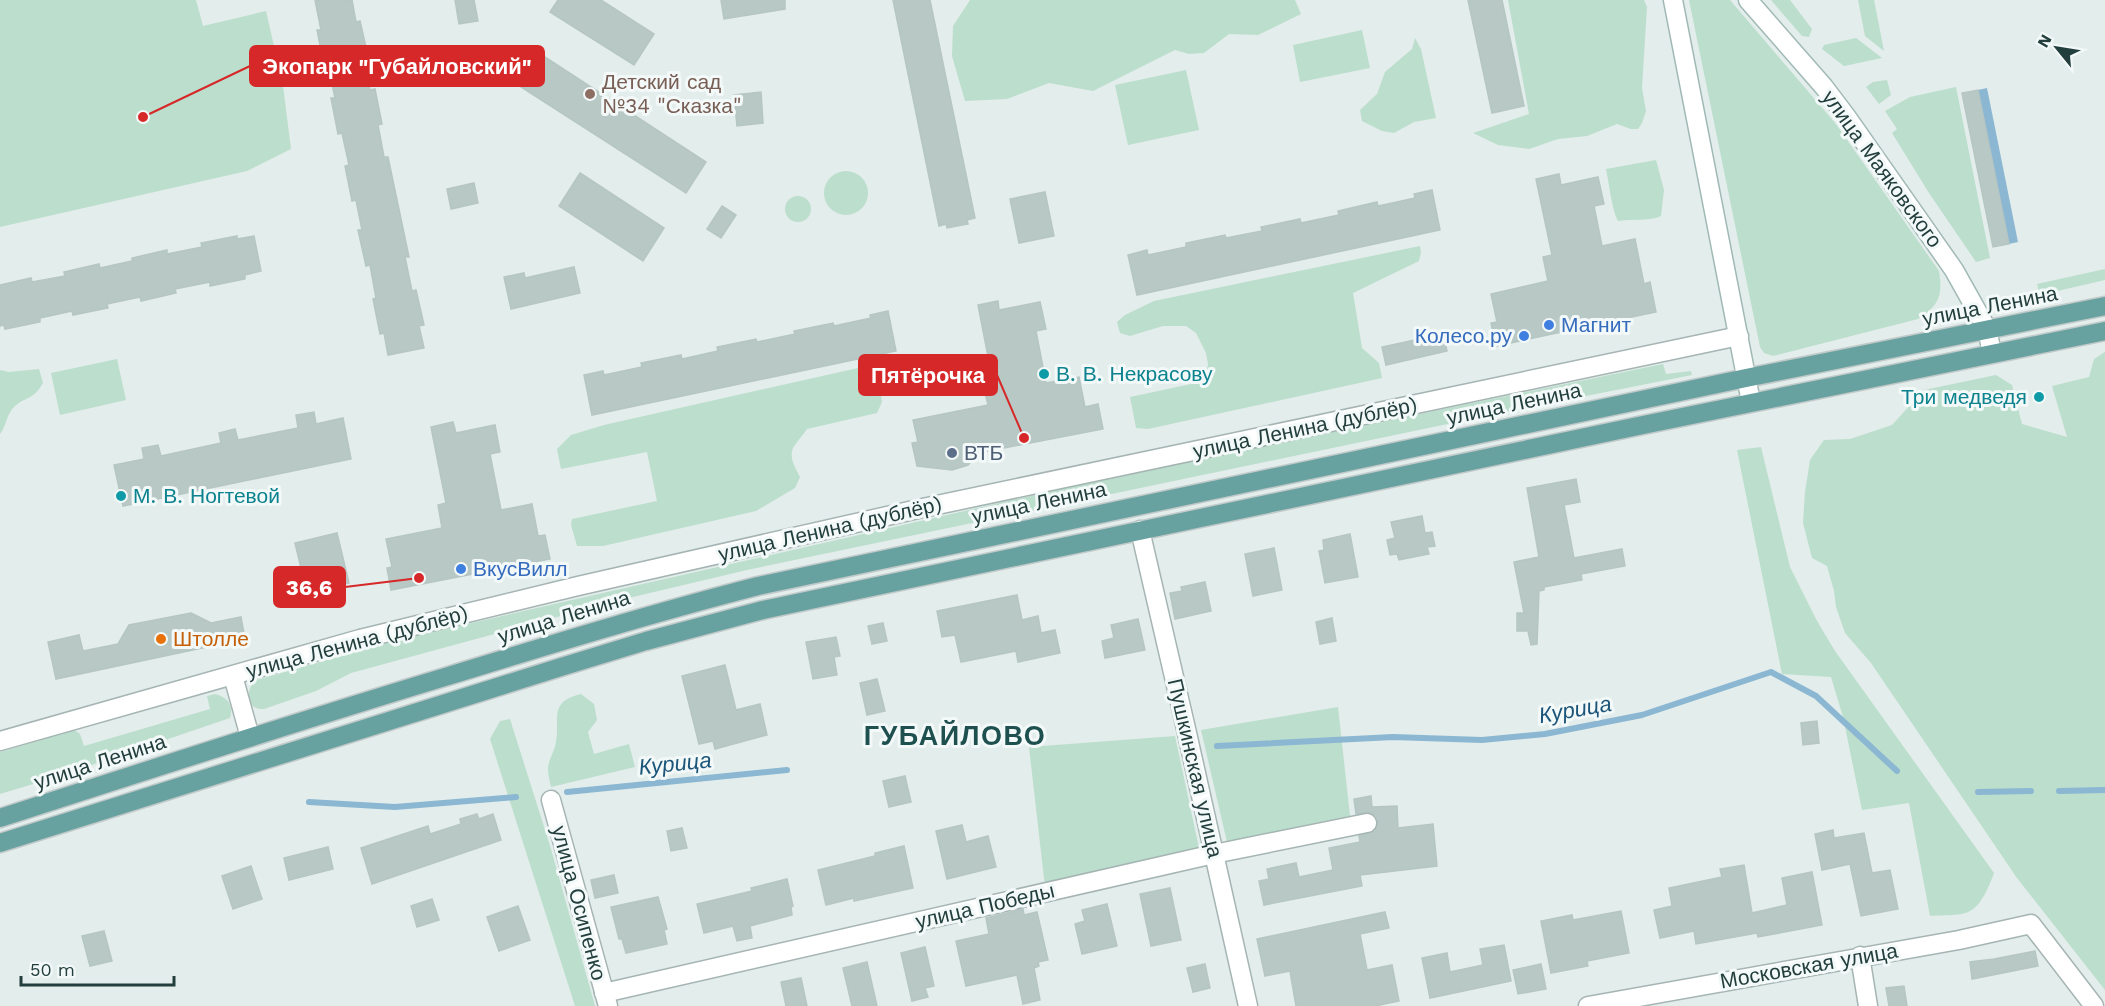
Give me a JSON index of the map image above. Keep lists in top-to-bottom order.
{
  "streets": {
    "main road": ["улица Ленина"],
    "street": [
      "улица Маяковского",
      "улица Ленина (дублёр)",
      "Пушкинская улица",
      "улица Осипенко",
      "улица Победы",
      "Московская улица"
    ]
  },
  "crossings": [
    ["улица Маяковского", "улица Ленина"],
    ["Пушкинская улица", "улица Победы"],
    ["улица Осипенко", "улица Победы"]
  ],
  "districts": ["ГУБАЙЛОВО"],
  "water": ["Курица"],
  "places": [
    "Детский сад №34 \"Сказка\"",
    "Экопарк \"Губайловский\"",
    "Магнит",
    "Колесо.ру",
    "В. В. Некрасову",
    "Три медведя",
    "Пятёрочка",
    "ВТБ",
    "М. В. Ногтевой",
    "ВкусВилл",
    "36,6",
    "Штолле"
  ],
  "scale_bar": "50 m",
  "north": "top left"
}
